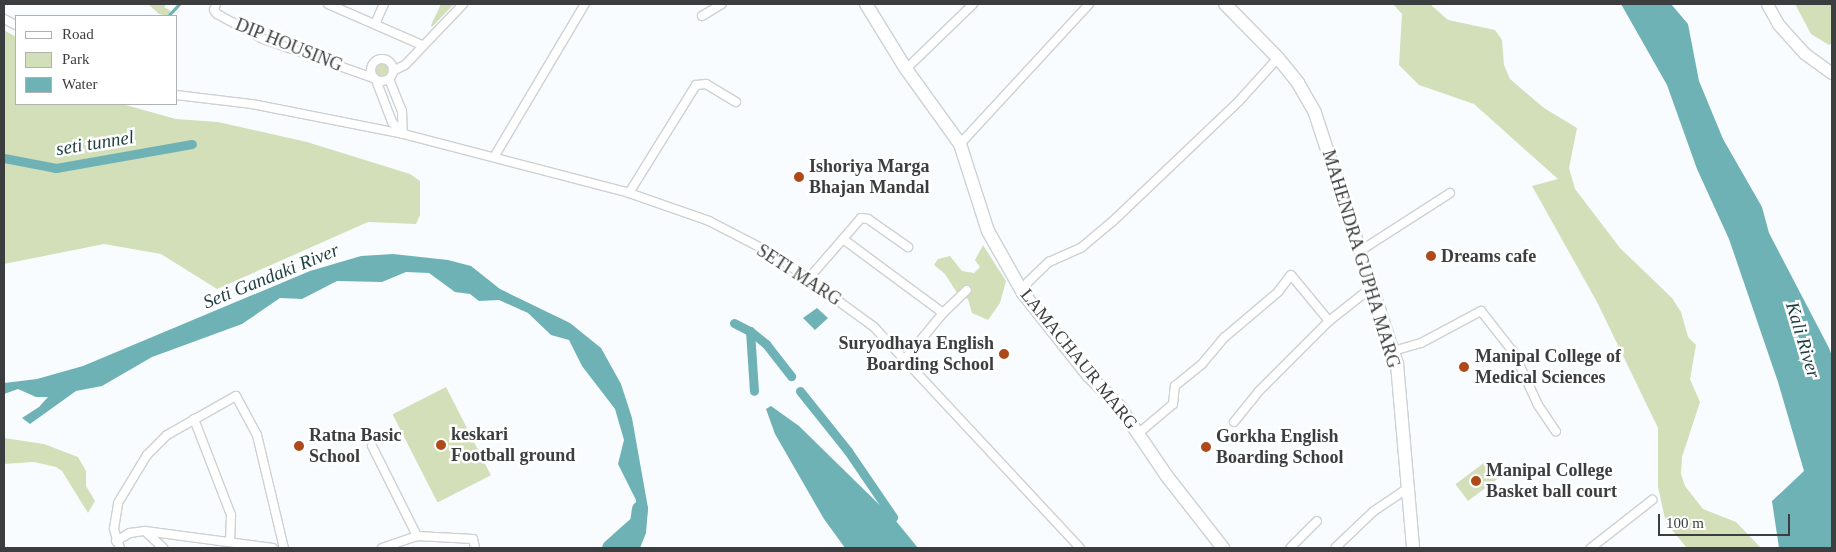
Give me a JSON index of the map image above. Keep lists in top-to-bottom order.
{
  "streets": {
    "main road": ["MAHENDRA GUPHA MARG", "LAMACHAUR MARG"],
    "street": ["DIP HOUSING", "SETI MARG"]
  },
  "water": ["seti tunnel", "Seti Gandaki River", "Kali River"],
  "places": [
    "Ishoriya Marga Bhajan Mandal",
    "Dreams cafe",
    "Suryodhaya English Boarding School",
    "Manipal College of Medical Sciences",
    "keskari Football ground",
    "Ratna Basic School",
    "Gorkha English Boarding School",
    "Manipal College Basket ball court"
  ],
  "legend": ["Road", "Park", "Water"],
  "scale_bar": "100 m"
}
